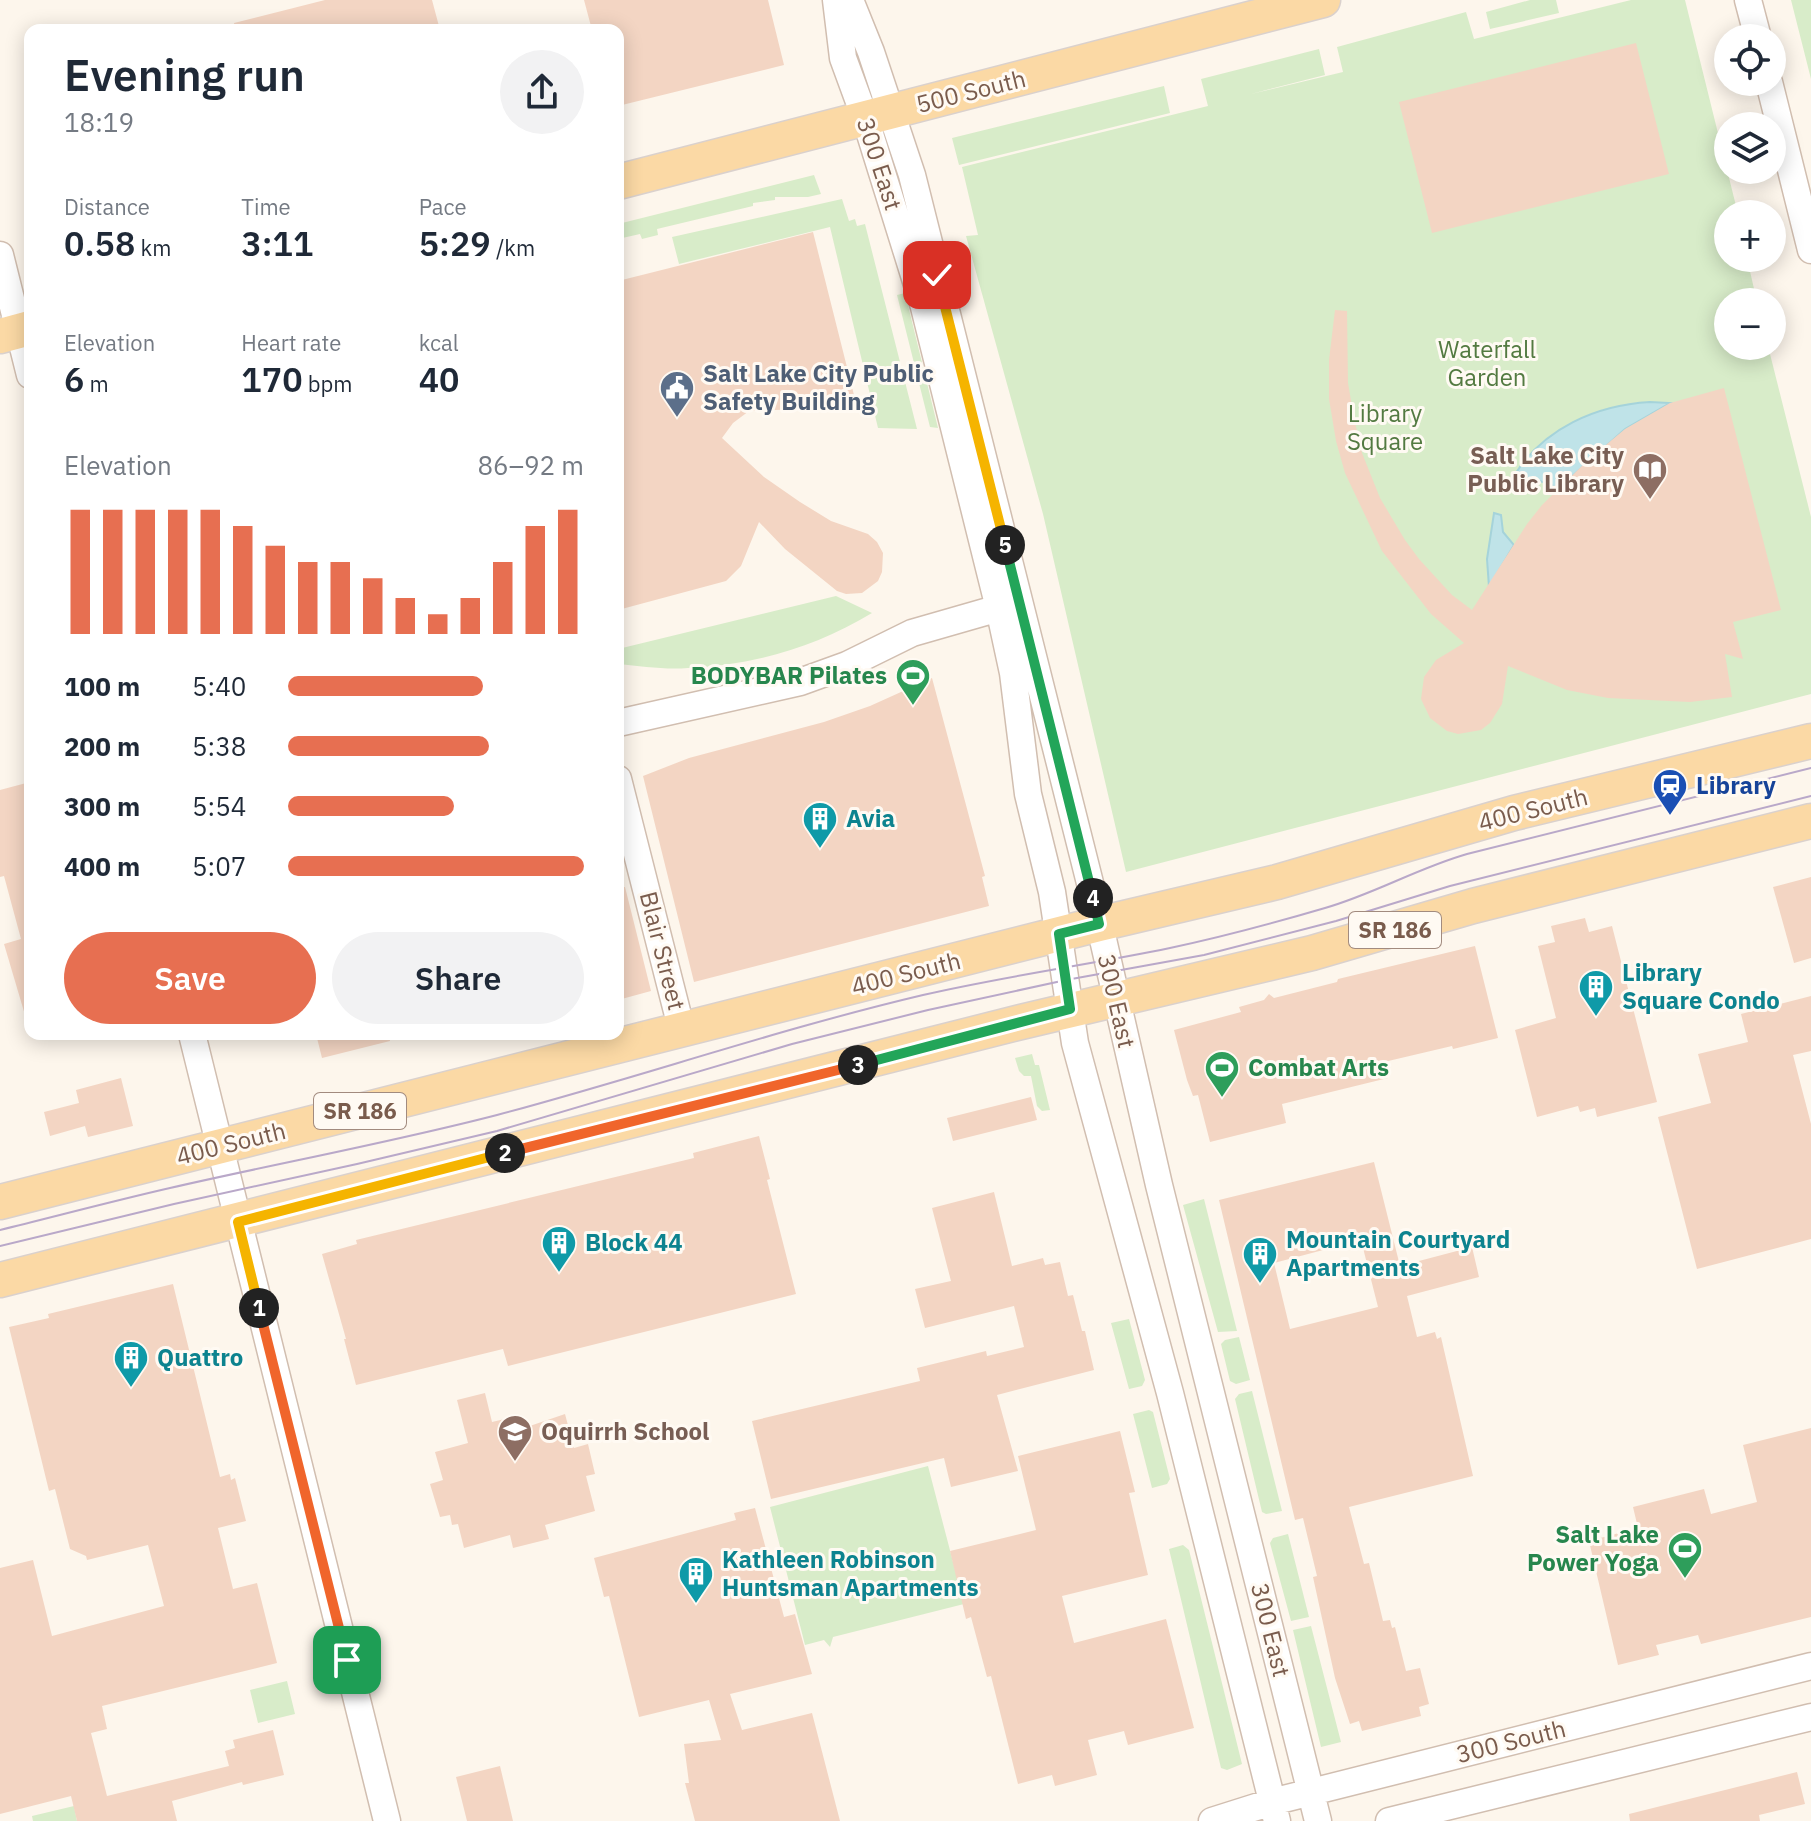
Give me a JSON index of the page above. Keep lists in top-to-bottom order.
{
  "streets": {
    "main road": ["500 South", "400 South", "SR 186"],
    "street": ["300 East", "Blair Street", "300 South"]
  },
  "crossings": [
    ["500 South", "300 East"],
    ["300 East", "400 South"],
    ["300 East", "SR 186"],
    ["300 East", "300 South"],
    ["400 South", "Blair Street"]
  ],
  "parks": ["Waterfall Garden", "Library Square"],
  "places": {
    "public building": ["Salt Lake City Public Safety Building"],
    "library": ["Salt Lake City Public Library"],
    "sports": ["BODYBAR Pilates", "Combat Arts", "Salt Lake Power Yoga"],
    "station": ["Library"],
    "building": [
      "Avia",
      "Library Square Condo",
      "Block 44",
      "Mountain Courtyard Apartments",
      "Quattro",
      "Kathleen Robinson Huntsman Apartments"
    ],
    "school or university": ["Oquirrh School"]
  },
  "page": {
    "map_buttons": ["+", "−"],
    "heading": ["Evening run", "18:19"],
    "stats": [
      ["Distance", "0.58 km"],
      ["Time", "3:11"],
      ["Pace", "5:29 /km"],
      ["Elevation", "6 m"],
      ["Heart rate", "170 bpm"],
      ["kcal", "40"]
    ],
    "chart": ["Elevation", "86–92 m"],
    "pins": [
      "5",
      "4",
      "3",
      "2",
      "1"
    ],
    "list": [
      {
        "name": "100 m",
        "note": "5:40"
      },
      {
        "name": "200 m",
        "note": "5:38"
      },
      {
        "name": "300 m",
        "note": "5:54"
      },
      {
        "name": "400 m",
        "note": "5:07"
      }
    ],
    "buttons": ["Save", "Share"]
  }
}
